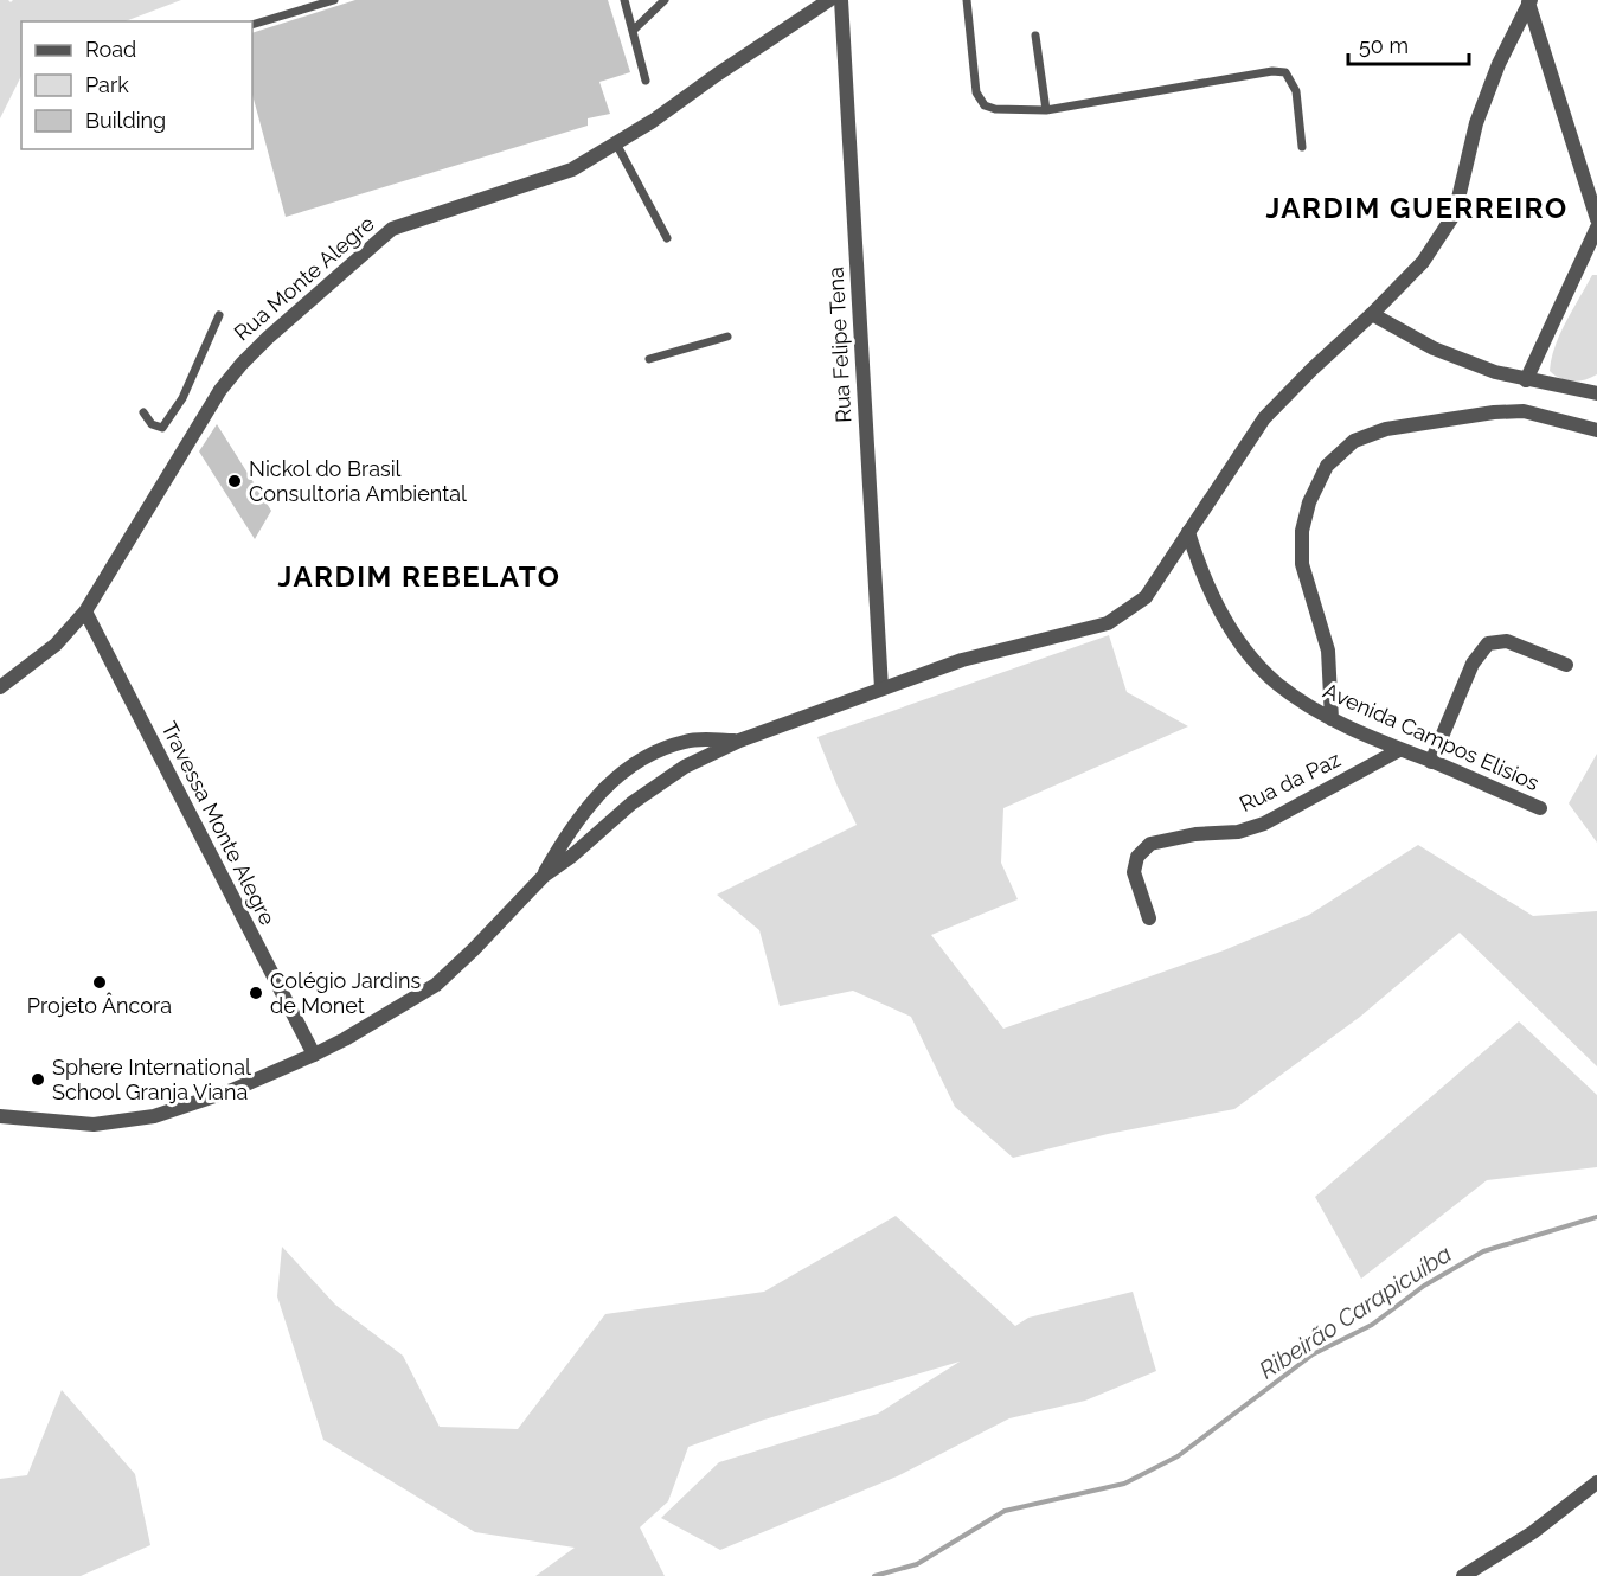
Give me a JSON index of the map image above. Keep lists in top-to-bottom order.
{
  "streets": {
    "street": [
      "Rua Monte Alegre",
      "Rua Felipe Tena",
      "Avenida Campos Elisios",
      "Rua da Paz",
      "Travessa Monte Alegre"
    ]
  },
  "crossings": [
    ["Rua Monte Alegre", "Travessa Monte Alegre"],
    ["Avenida Campos Elisios", "Rua da Paz"]
  ],
  "districts": ["JARDIM GUERREIRO", "JARDIM REBELATO"],
  "water": ["Ribeirão Carapicuíba"],
  "places": [
    "Nickol do Brasil Consultoria Ambiental",
    "Projeto Âncora",
    "Colégio Jardins de Monet",
    "Sphere International School Granja Viana"
  ],
  "legend": ["Road", "Park", "Building"],
  "scale_bar": "50 m"
}
